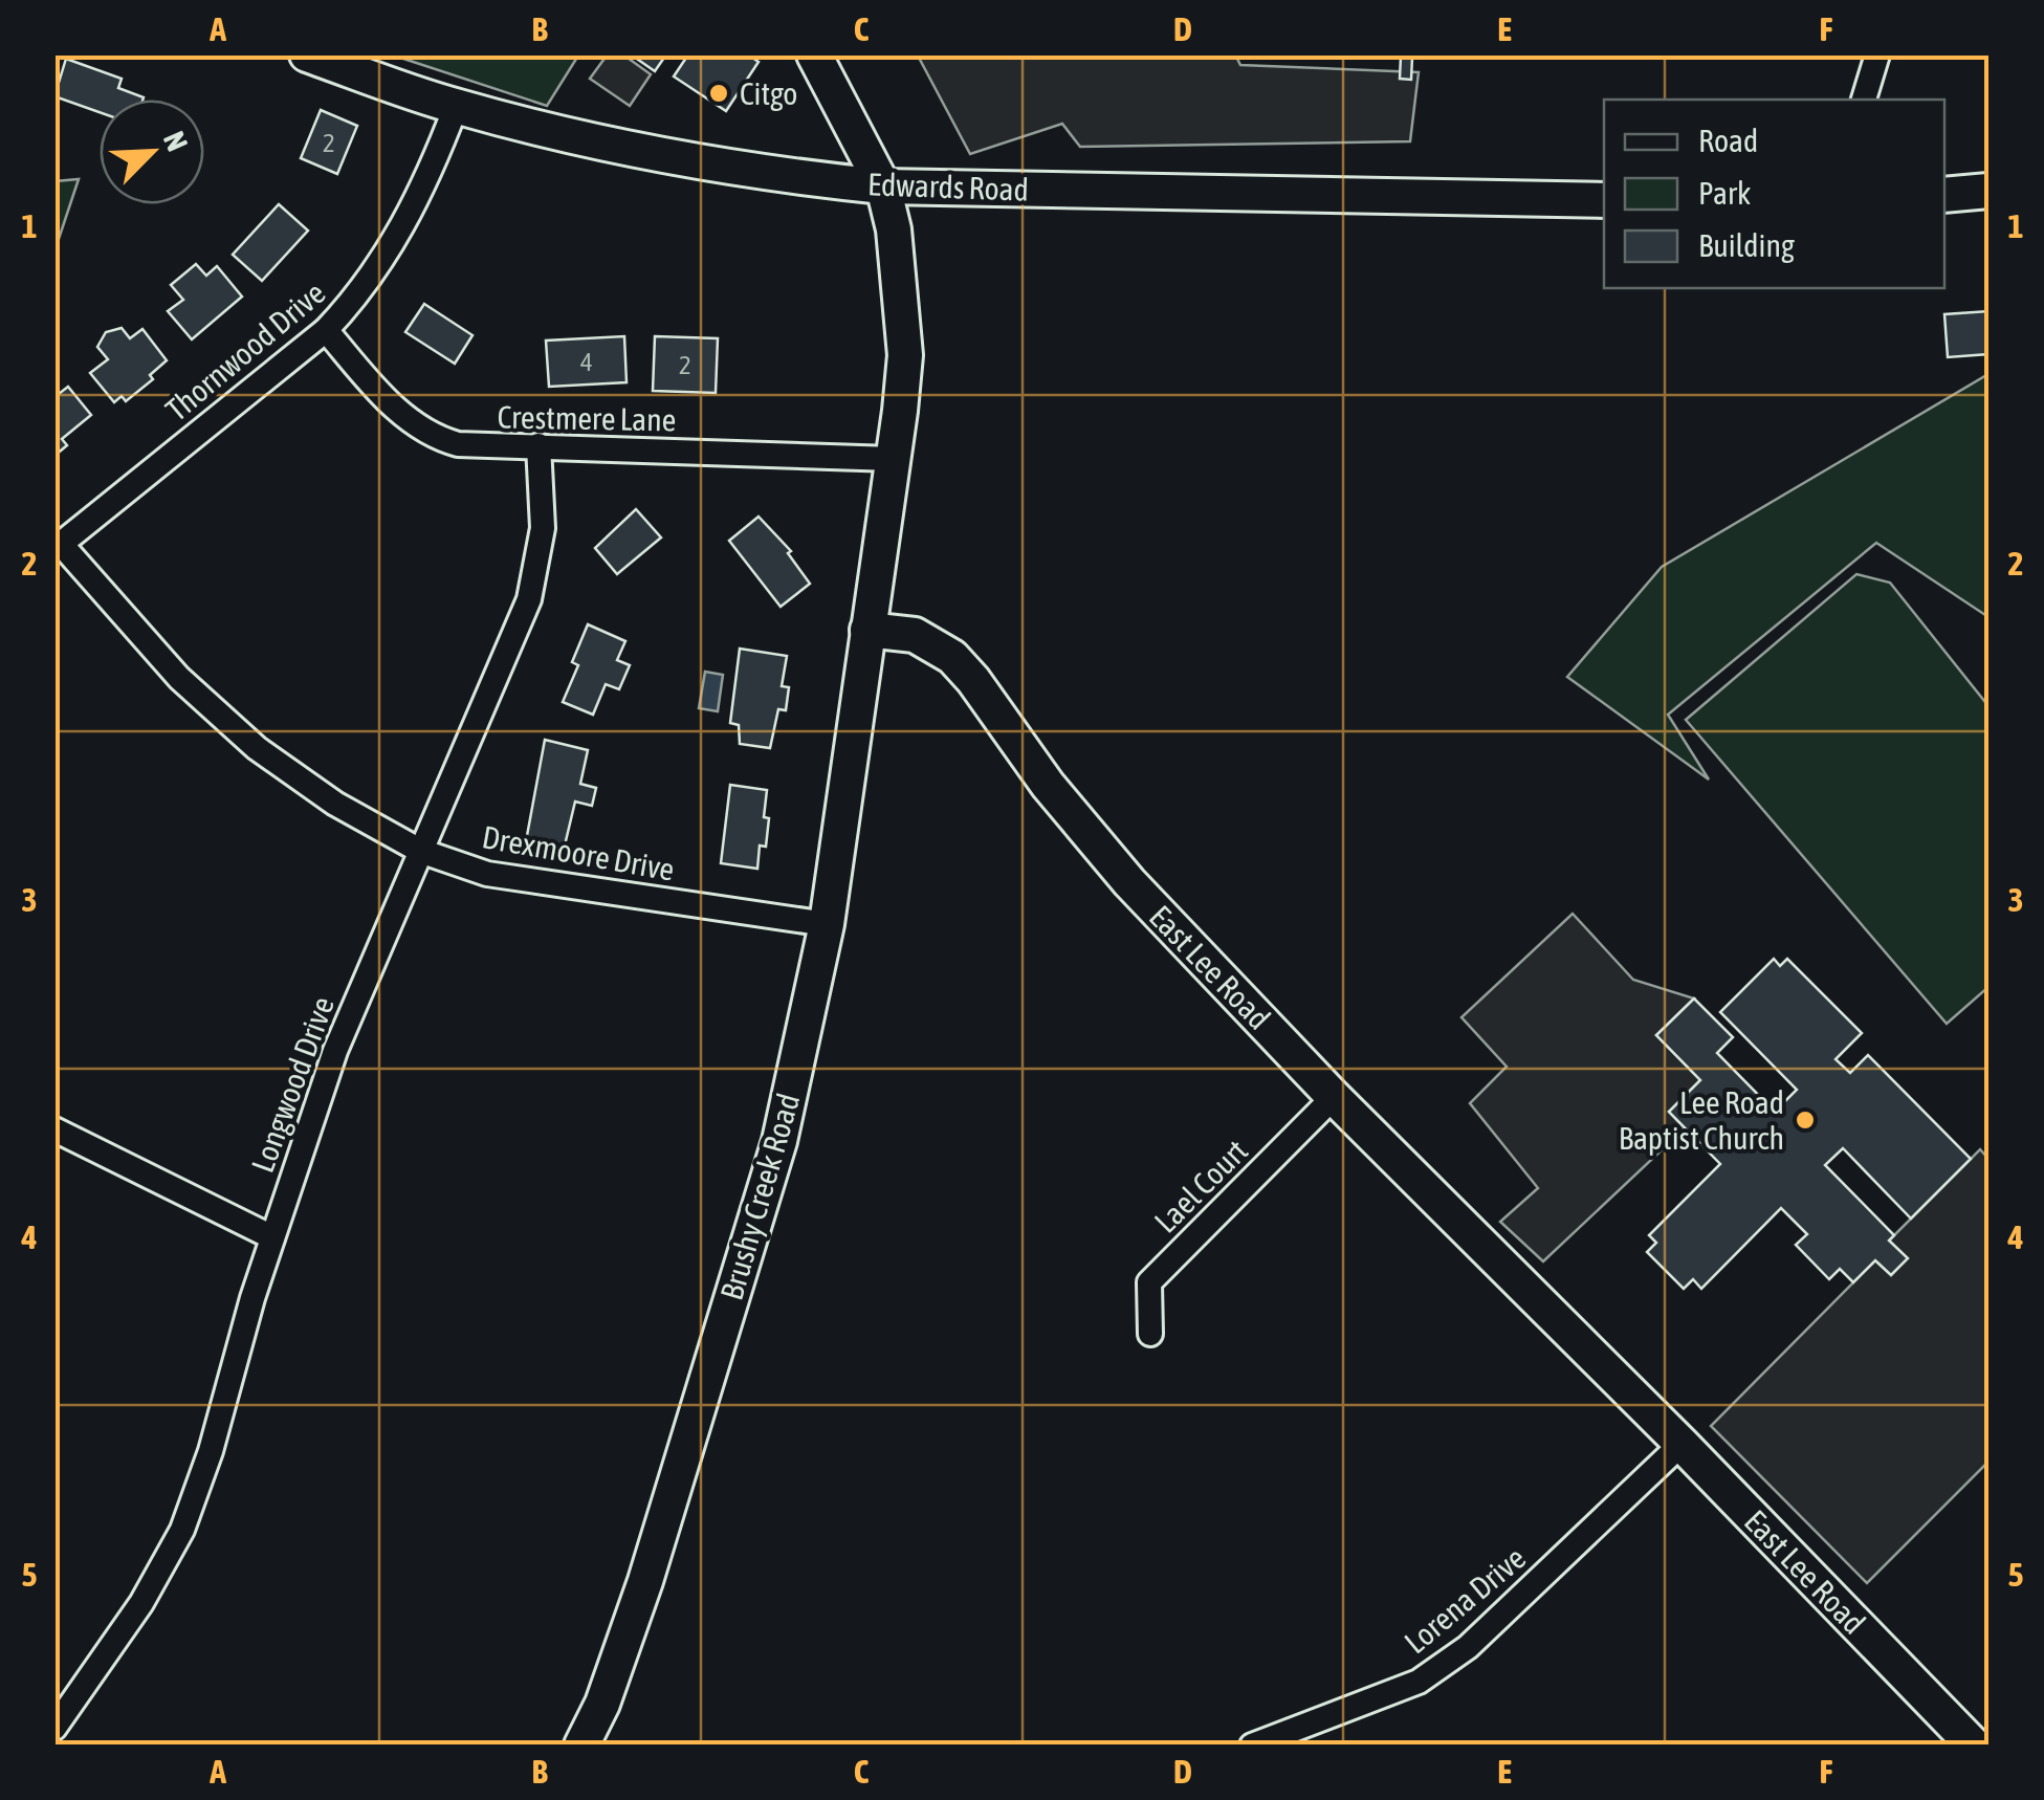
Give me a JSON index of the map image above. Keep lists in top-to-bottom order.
{
  "streets": {
    "street": [
      "Edwards Road",
      "Thornwood Drive",
      "Crestmere Lane",
      "Drexmoore Drive",
      "East Lee Road",
      "Longwood Drive",
      "Lael Court",
      "Brushy Creek Road",
      "Lorena Drive"
    ]
  },
  "crossings": [
    ["Edwards Road", "Thornwood Drive"],
    ["Thornwood Drive", "Crestmere Lane"],
    ["Thornwood Drive", "Drexmoore Drive"],
    ["Crestmere Lane", "Longwood Drive"],
    ["Drexmoore Drive", "Longwood Drive"],
    ["Drexmoore Drive", "Brushy Creek Road"],
    ["East Lee Road", "Lael Court"],
    ["East Lee Road", "Brushy Creek Road"],
    ["East Lee Road", "Lorena Drive"]
  ],
  "places": ["Citgo", "Lee Road Baptist Church"],
  "house_numbers": ["2", "4", "2"],
  "legend": ["Road", "Park", "Building"],
  "north": "top right",
  "grid": {
    "columns": [
      "A",
      "B",
      "C",
      "D",
      "E",
      "F"
    ],
    "rows": [
      "1",
      "2",
      "3",
      "4",
      "5"
    ]
  }
}
